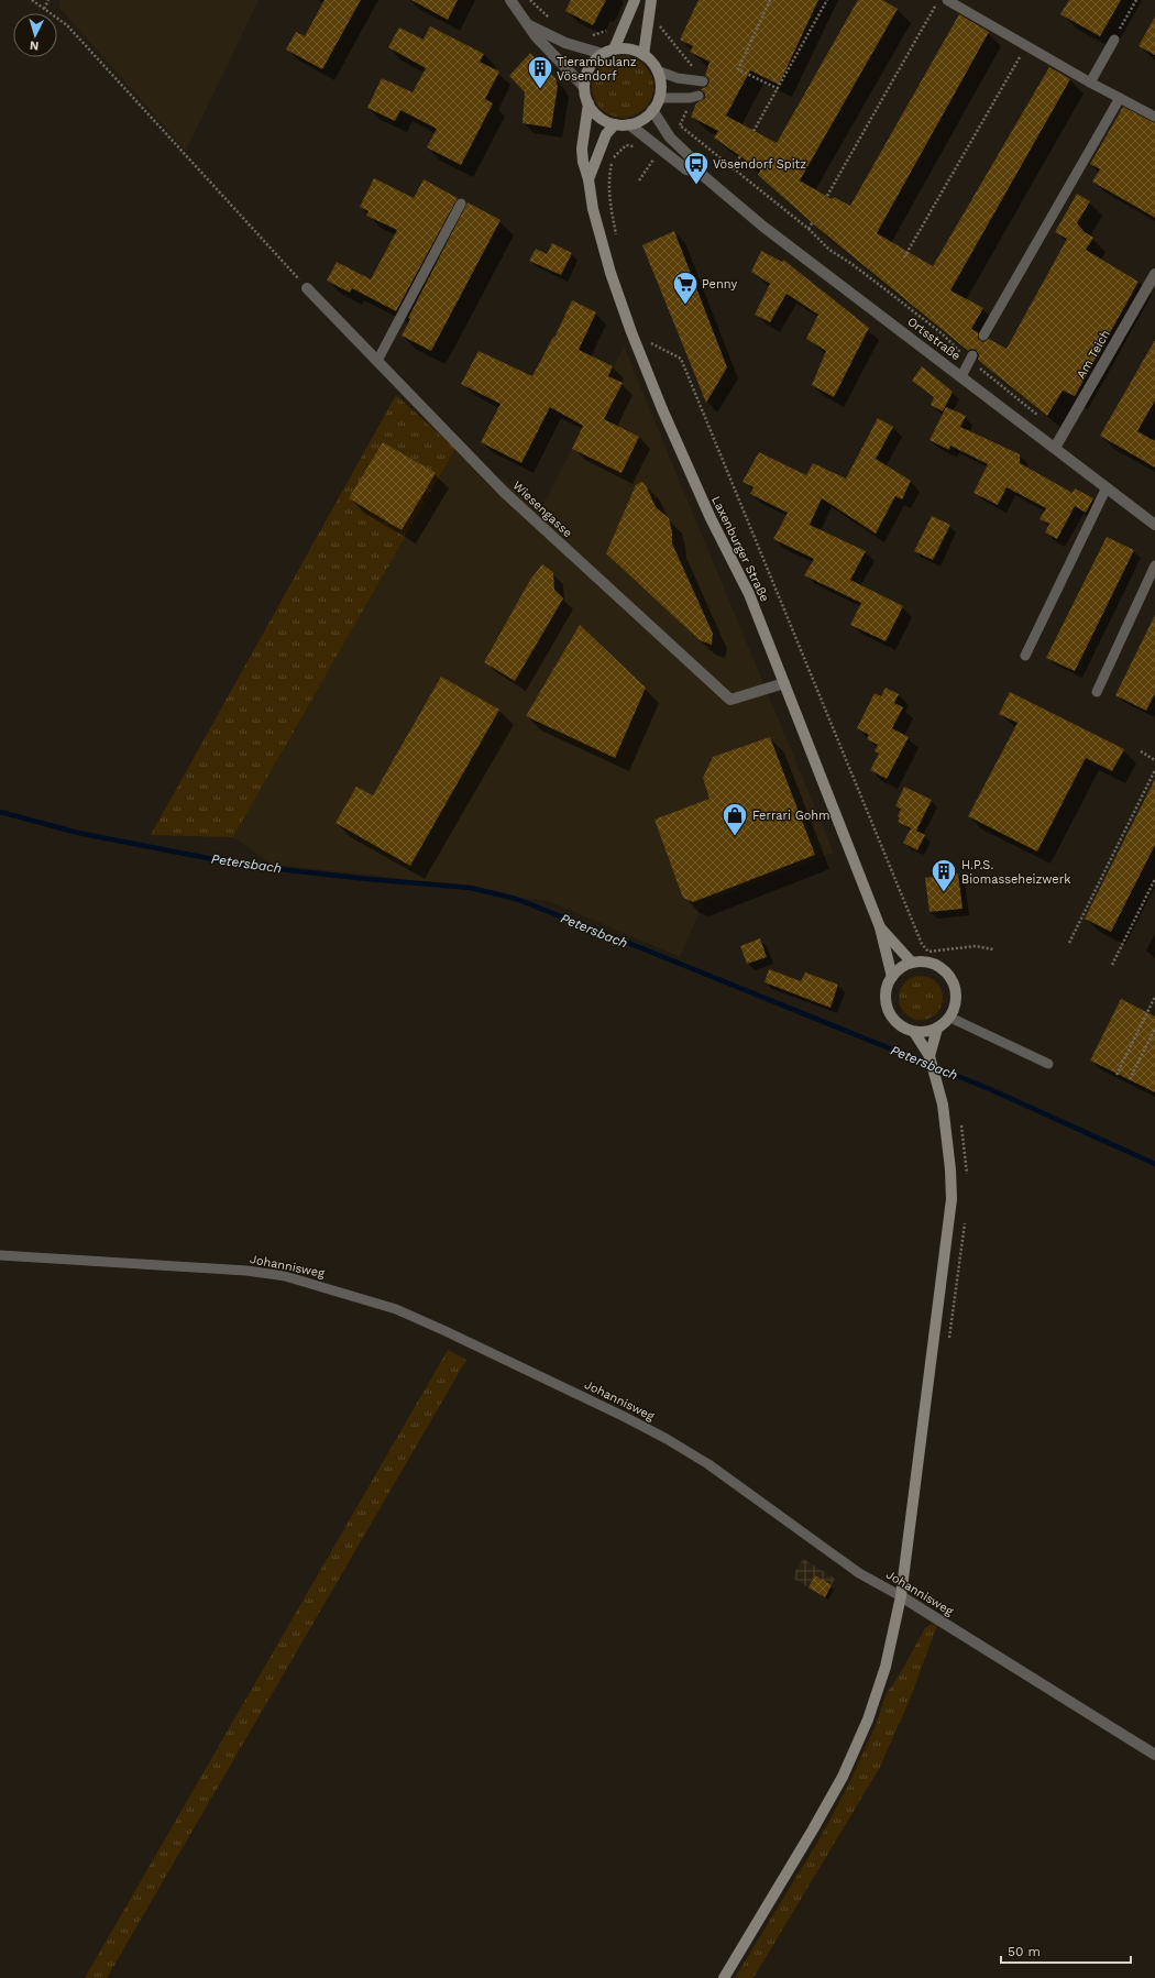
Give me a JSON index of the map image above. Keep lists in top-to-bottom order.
{
  "streets": {
    "main road": ["Laxenburger Straße"],
    "street": [
      "Ortsstraße",
      "Am Teich",
      "Wiesengasse",
      "Johannisweg"
    ]
  },
  "crossings": [
    ["Ortsstraße", "Am Teich"],
    ["Ortsstraße", "Laxenburger Straße"],
    ["Wiesengasse", "Laxenburger Straße"]
  ],
  "water": ["Petersbach"],
  "places": {
    "building": ["Tierambulanz Vösendorf", "H.P.S. Biomasseheizwerk"],
    "bus stop": ["Vösendorf Spitz"],
    "supermarket": ["Penny"],
    "shop": ["Ferrari Gohm"]
  },
  "scale_bar": "50 m",
  "north": "bottom"
}
